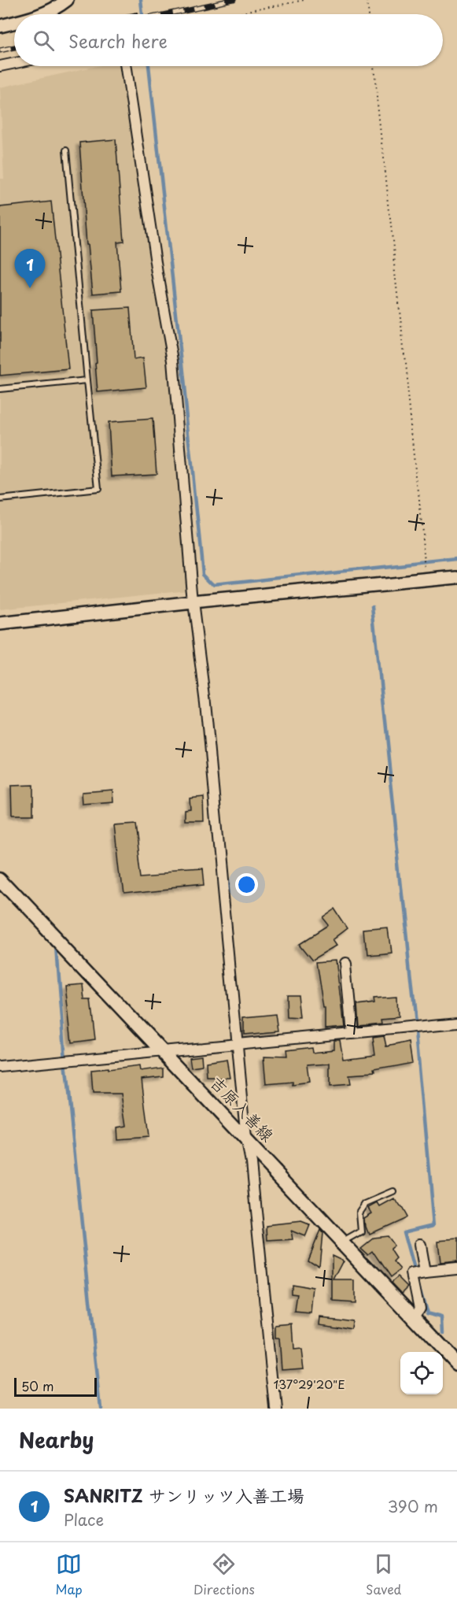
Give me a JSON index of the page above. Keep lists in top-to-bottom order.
{
  "streets": {
    "main road": ["吉原入善線"]
  },
  "scale_bar": "50 m",
  "page": {
    "search": "Search here",
    "pins": "1",
    "scale": "50 m",
    "heading": "Nearby",
    "list": [
      {
        "mark": "1",
        "name": "SANRITZ サンリッツ入善工場",
        "note": "Place",
        "value": "390 m"
      }
    ],
    "nav": ["Map", "Directions", "Saved"]
  },
  "coordinates": ["137°29'20\"E"]
}
